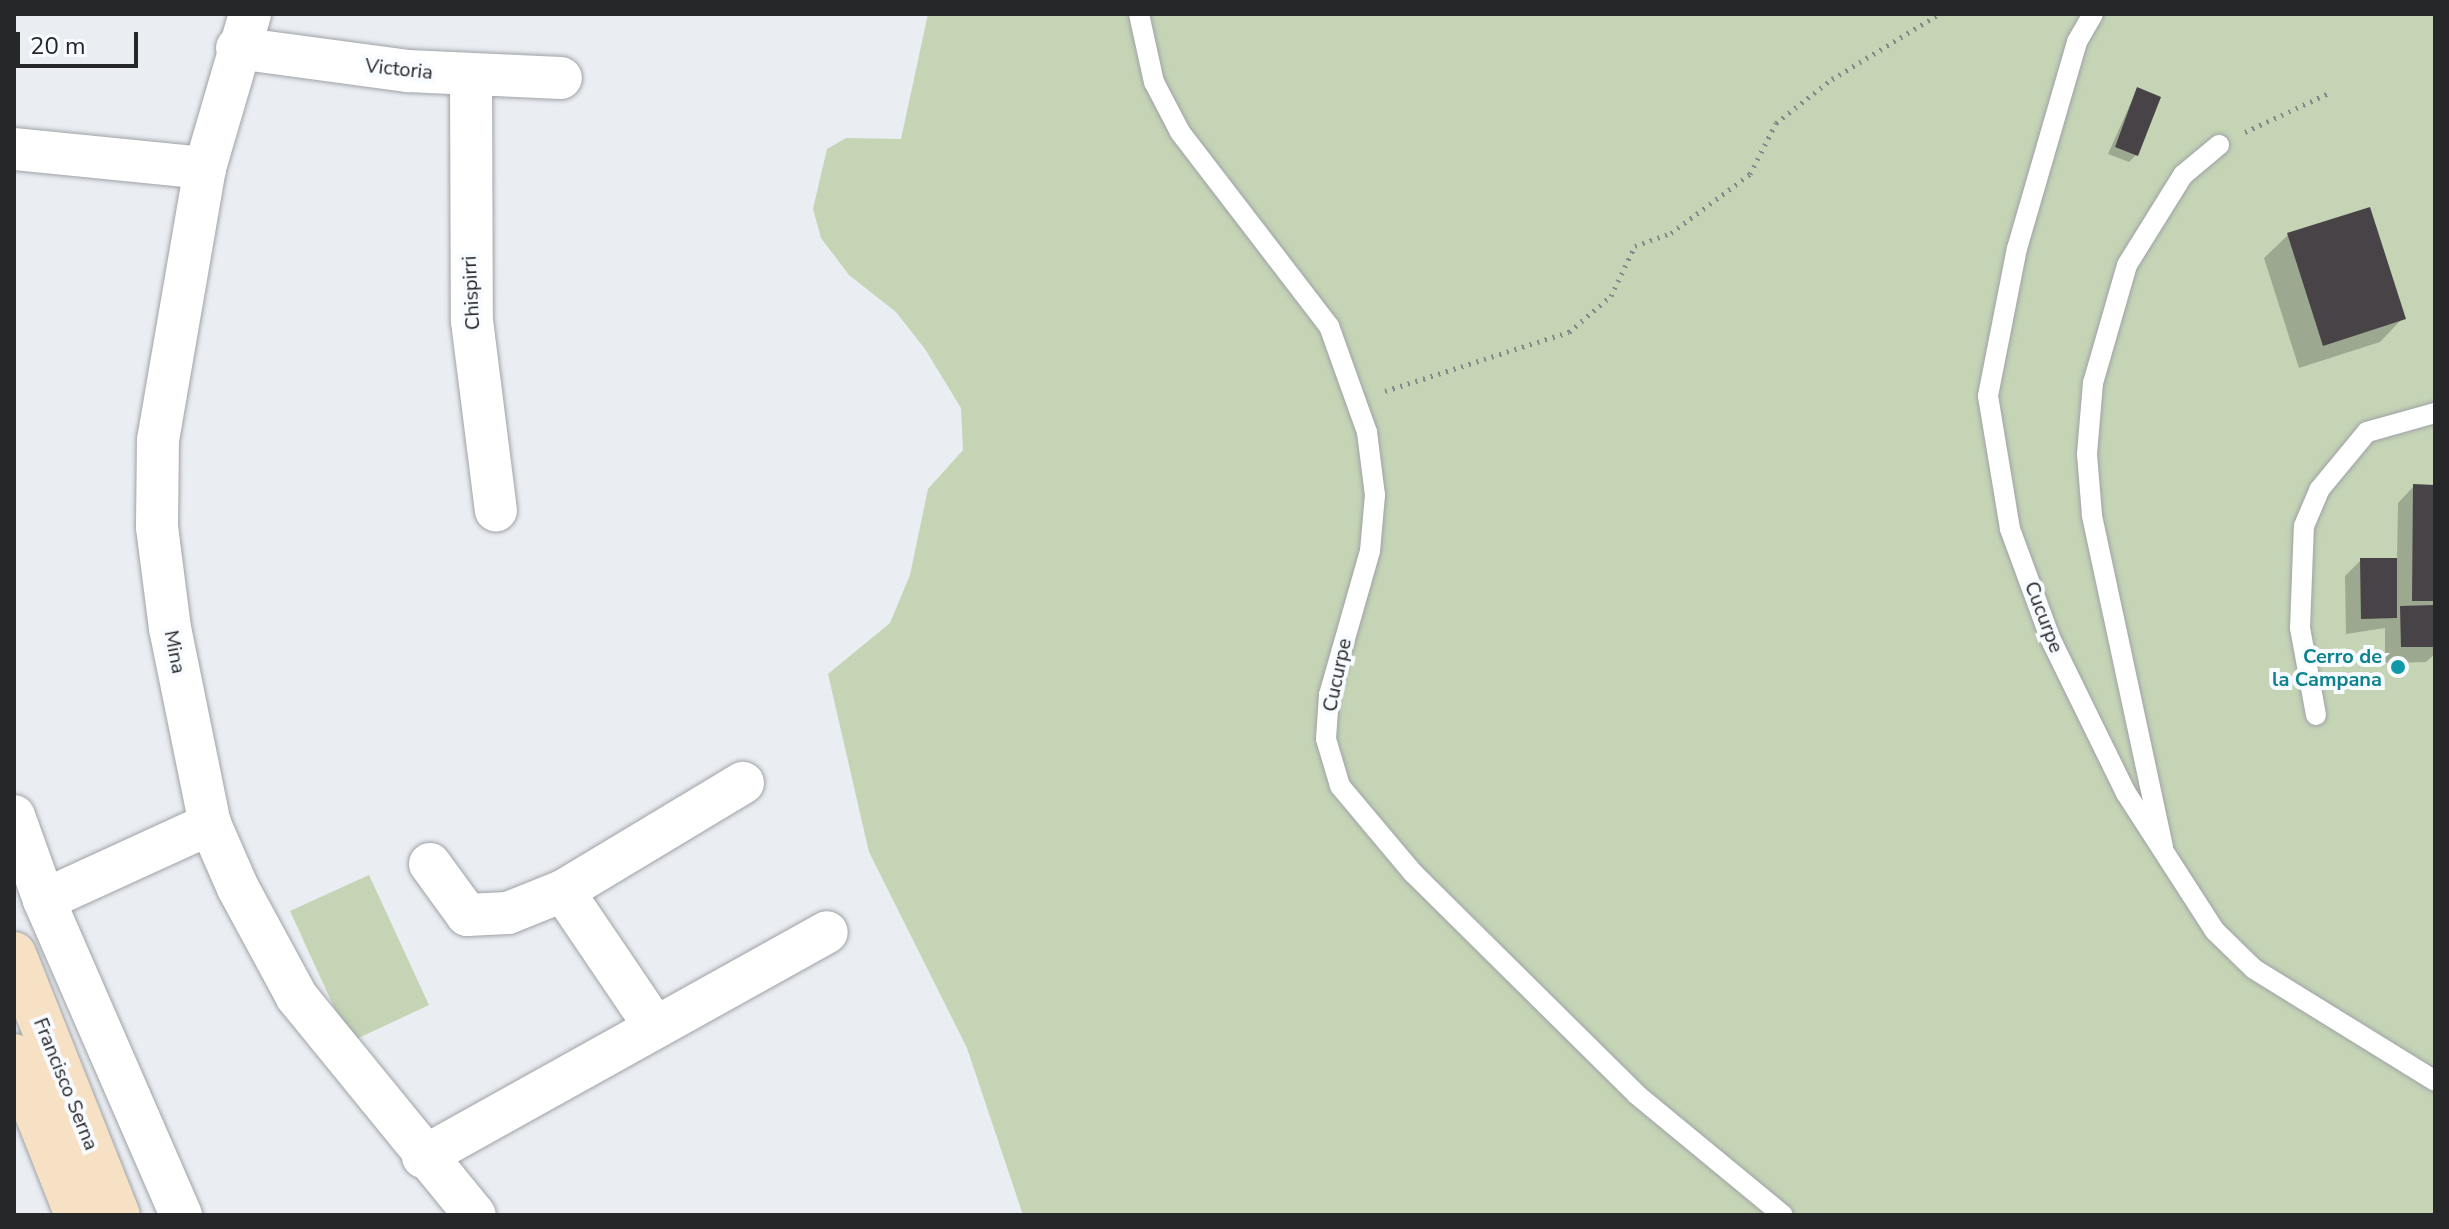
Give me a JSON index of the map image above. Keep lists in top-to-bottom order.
{
  "streets": {
    "main road": ["Francisco Serna"],
    "street": ["Victoria", "Chispirri", "Mina"],
    "lane": ["Cucurpe"]
  },
  "crossings": [
    ["Victoria", "Chispirri"],
    ["Victoria", "Mina"]
  ],
  "places": ["Cerro de la Campana"],
  "scale_bar": "20 m"
}
